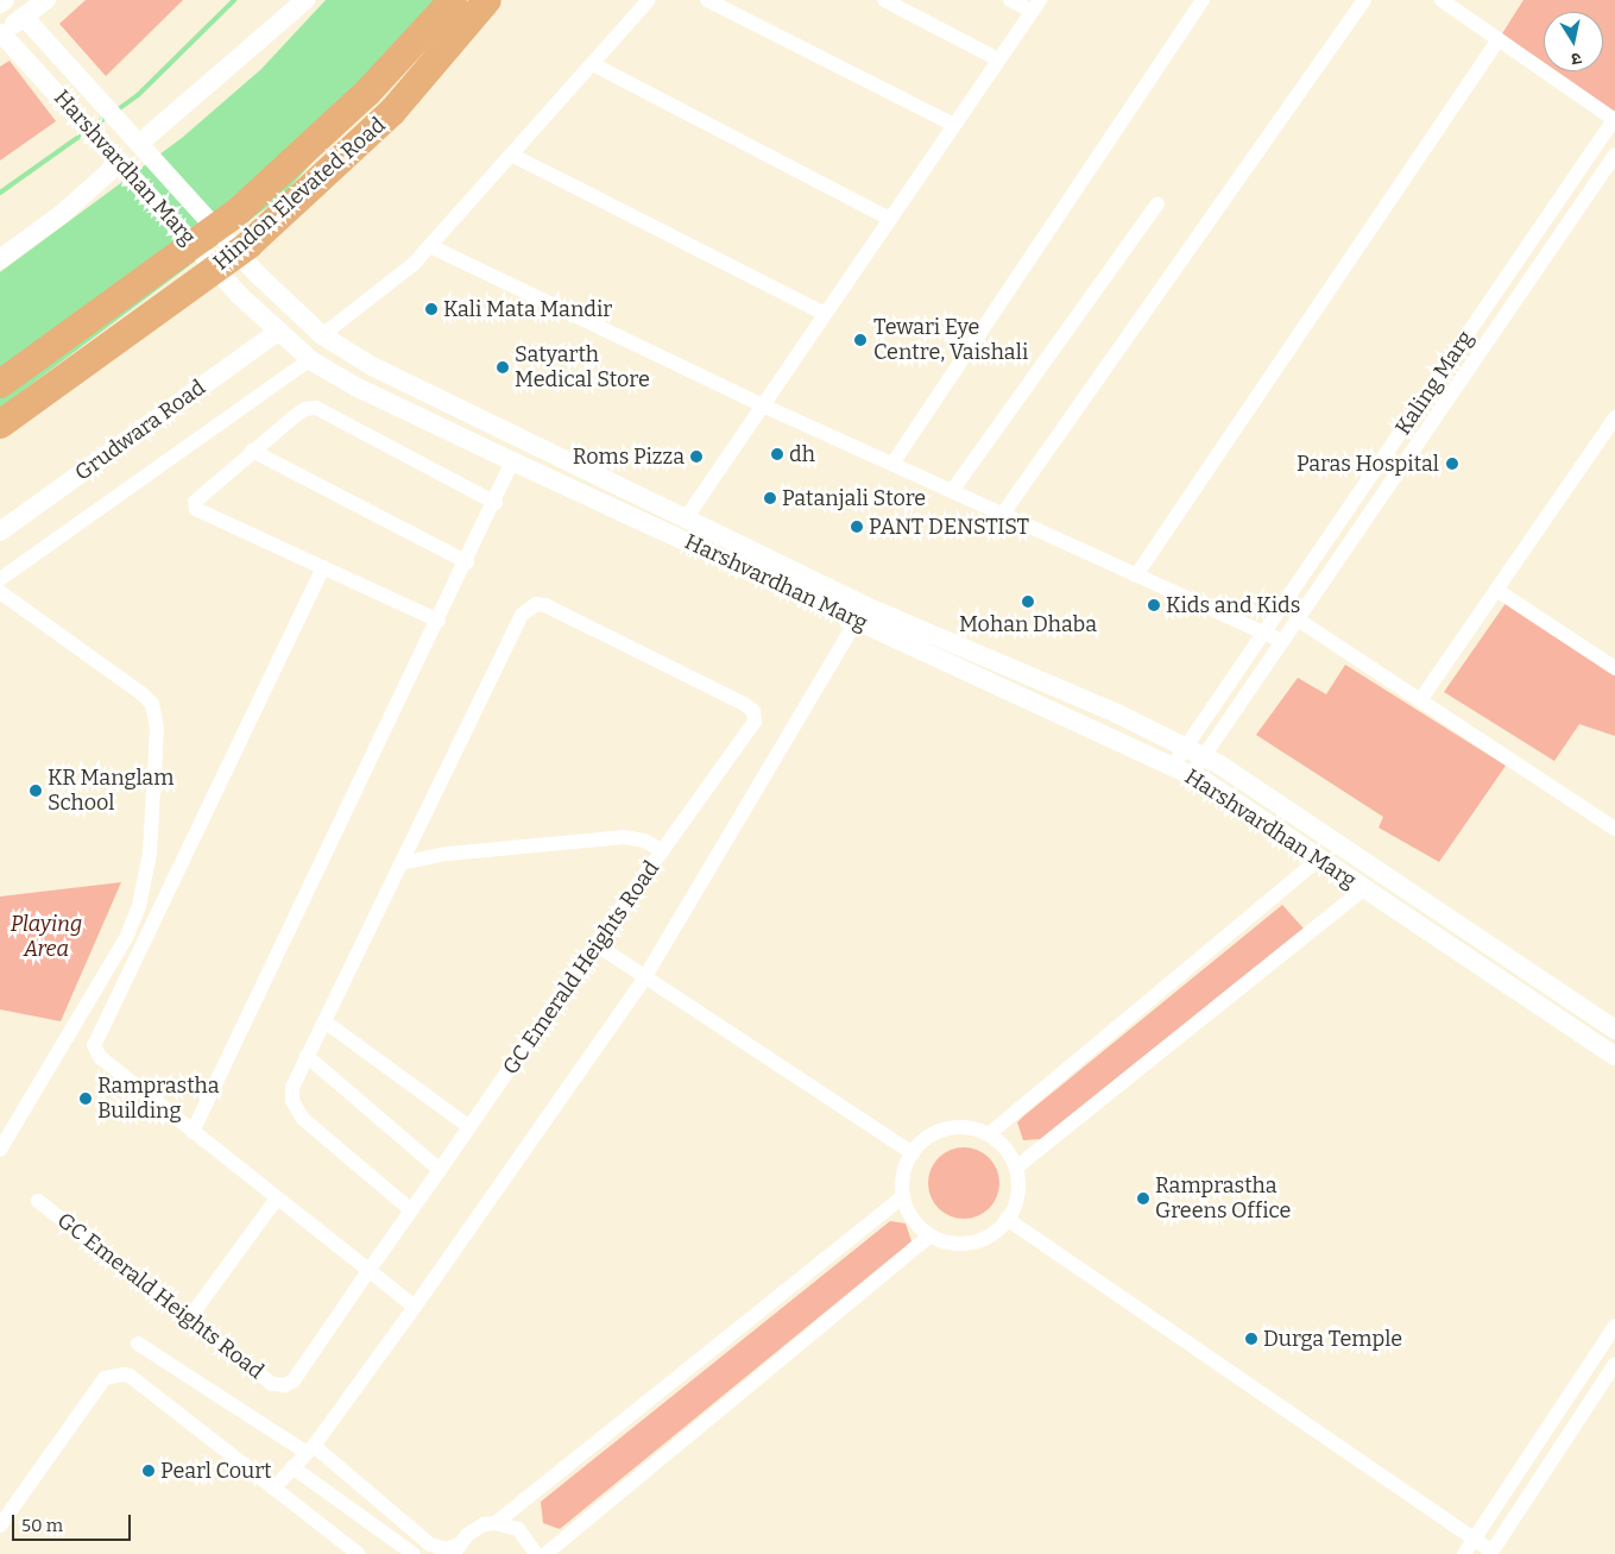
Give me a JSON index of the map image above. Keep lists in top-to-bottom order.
{
  "streets": {
    "highway": ["Hindon Elevated Road"],
    "street": [
      "Harshvardhan Marg",
      "Kaling Marg",
      "Grudwara Road",
      "GC Emerald Heights Road"
    ]
  },
  "crossings": [
    ["Harshvardhan Marg", "Kaling Marg"],
    ["Harshvardhan Marg", "Grudwara Road"]
  ],
  "parks": ["Playing Area"],
  "places": [
    "Kali Mata Mandir",
    "Tewari Eye Centre, Vaishali",
    "Satyarth Medical Store",
    "dh",
    "Roms Pizza",
    "Paras Hospital",
    "Patanjali Store",
    "PANT DENSTIST",
    "Mohan Dhaba",
    "Kids and Kids",
    "KR Manglam School",
    "Ramprastha Building",
    "Ramprastha Greens Office",
    "Durga Temple",
    "Pearl Court"
  ],
  "scale_bar": "50 m",
  "north": "bottom"
}
